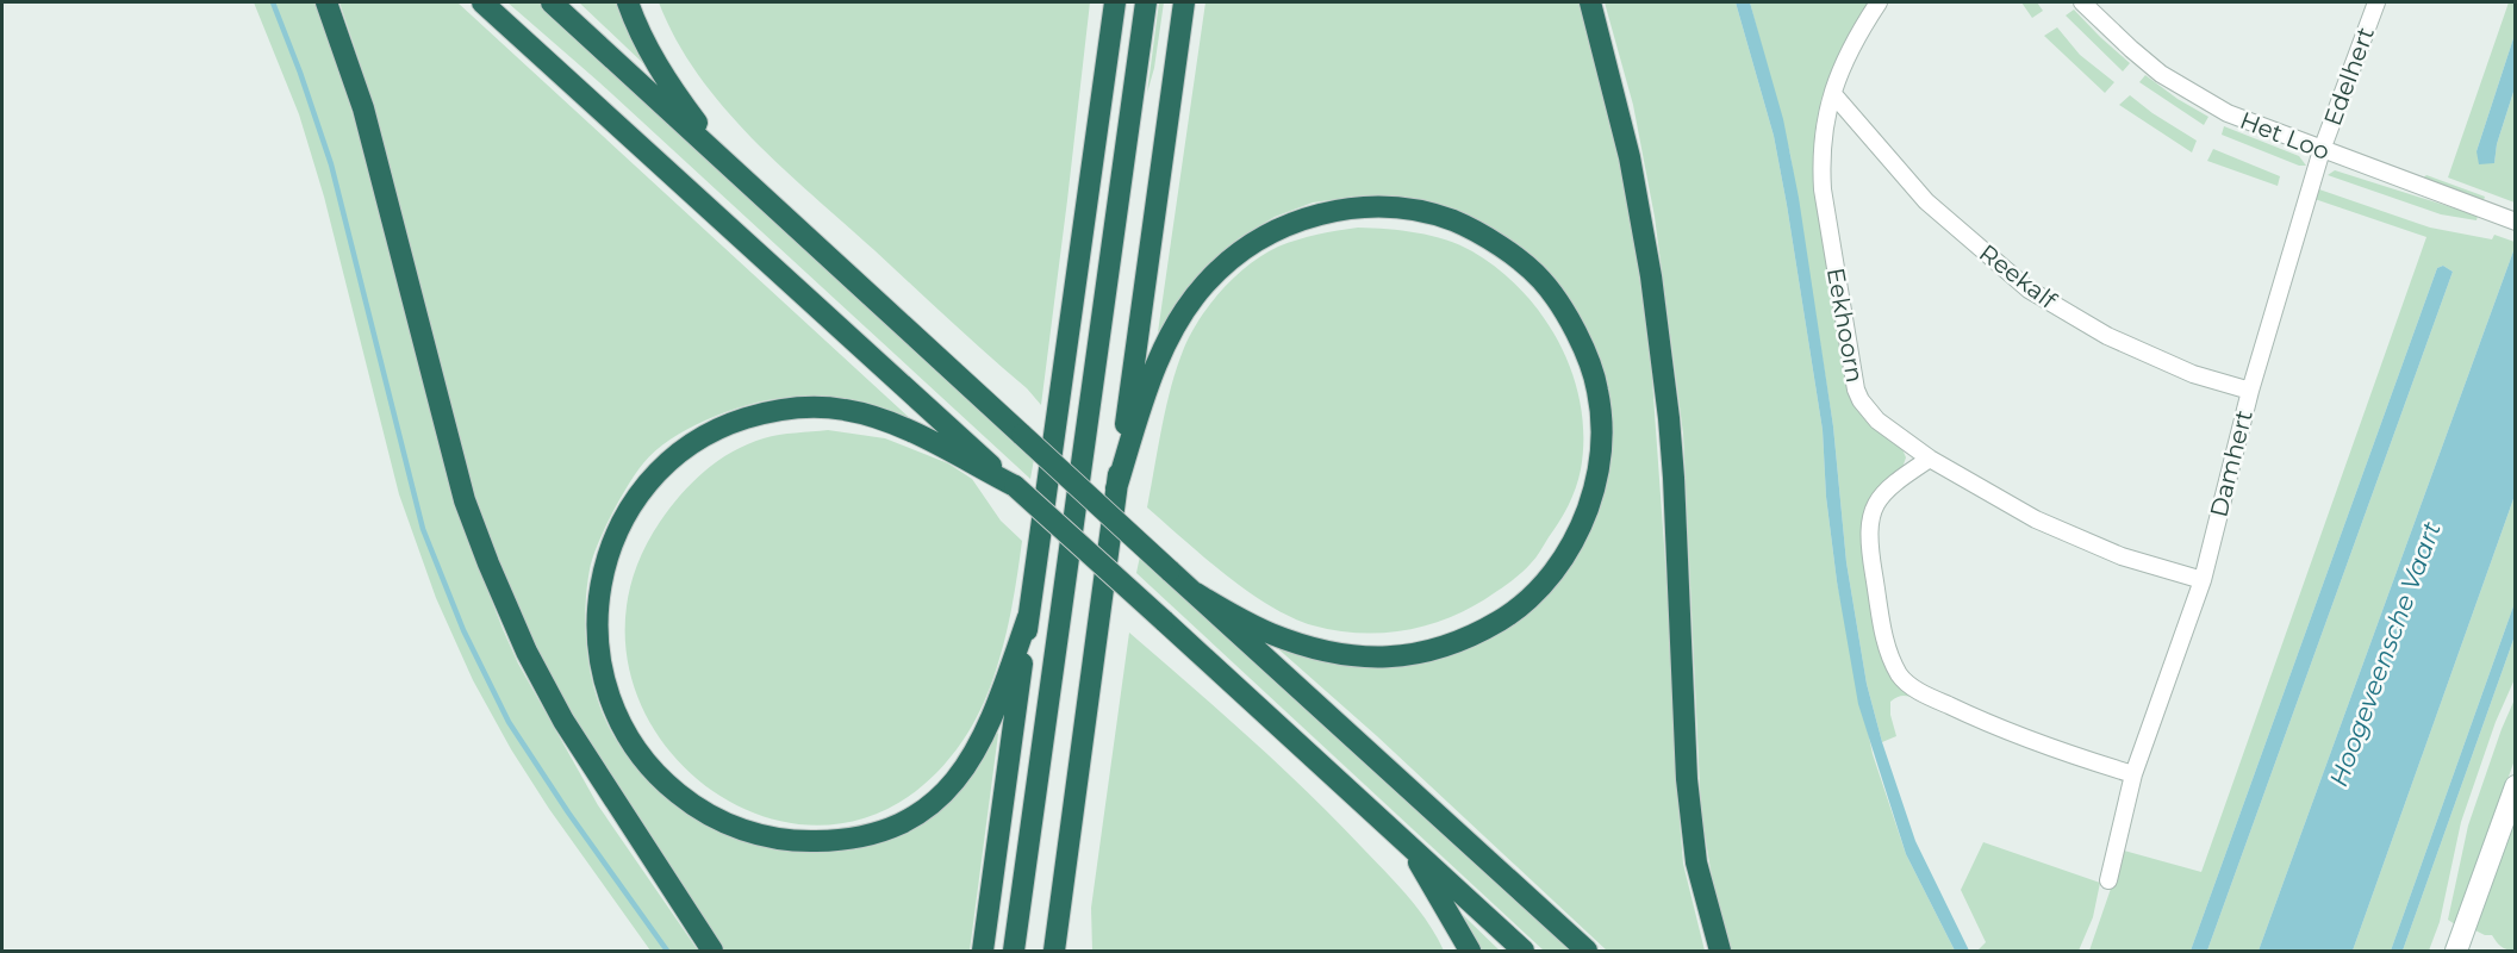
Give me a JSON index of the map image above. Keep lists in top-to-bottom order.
{
  "streets": {
    "street": [
      "Edelhert",
      "Het Loo",
      "Reekalf",
      "Eekhoorn",
      "Damhert"
    ]
  },
  "crossings": [
    ["Edelhert", "Het Loo"],
    ["Edelhert", "Damhert"],
    ["Het Loo", "Damhert"],
    ["Reekalf", "Eekhoorn"],
    ["Reekalf", "Damhert"],
    ["Eekhoorn", "Damhert"]
  ],
  "water": ["Hoogeveensche Vaart"]
}
